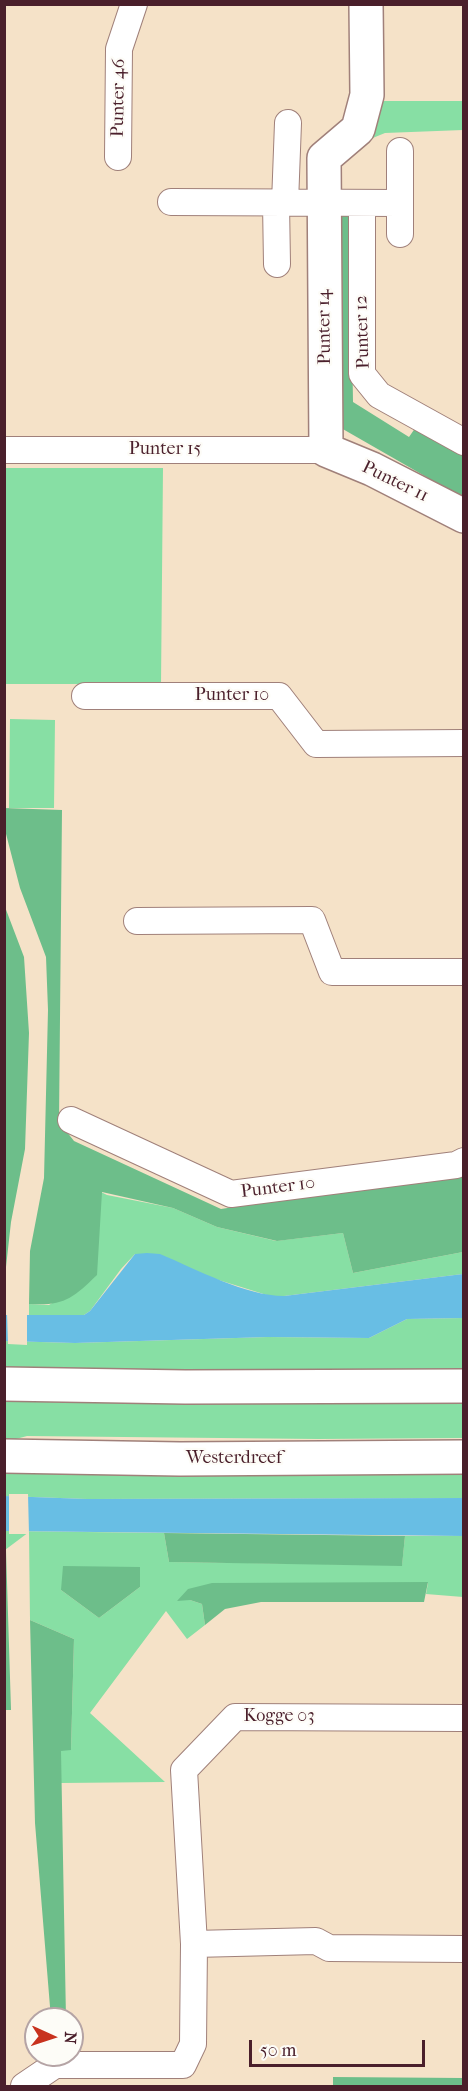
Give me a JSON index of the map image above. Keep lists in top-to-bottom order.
{
  "streets": {
    "main road": ["Punter 14", "Punter 11", "Westerdreef"],
    "street": [
      "Punter 46",
      "Punter 12",
      "Punter 15",
      "Punter 10",
      "Kogge 03"
    ]
  },
  "crossings": [
    ["Punter 14", "Punter 15"],
    ["Punter 14", "Punter 11"],
    ["Punter 15", "Punter 11"]
  ],
  "scale_bar": "50 m",
  "north": "right"
}
